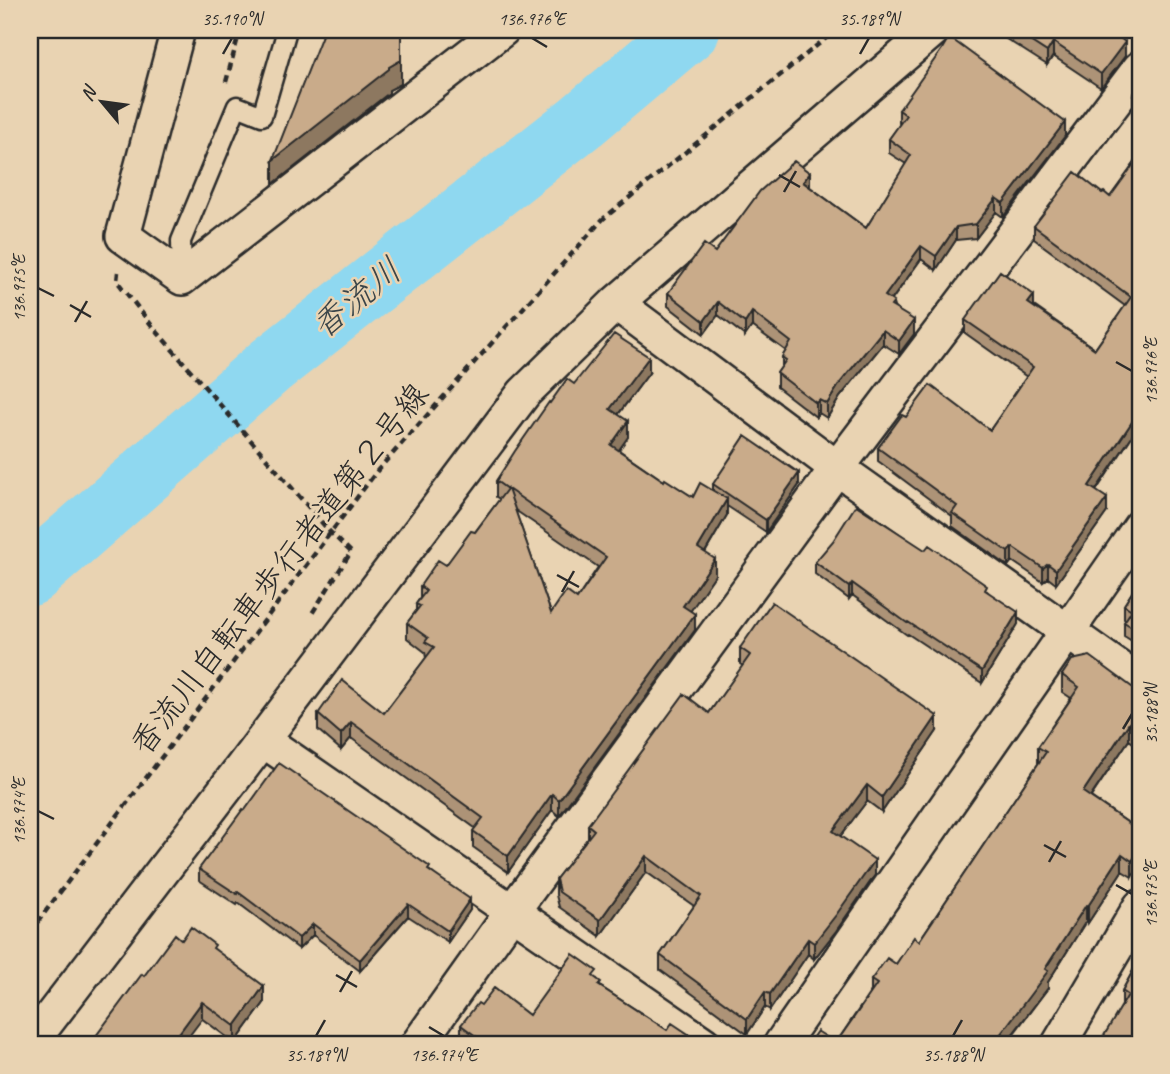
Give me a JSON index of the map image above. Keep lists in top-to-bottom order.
{
  "streets": {
    "path": ["香流川自転車歩行者道第２号線"]
  },
  "water": ["香流川"],
  "north": "top left",
  "coordinates": [
    "35.190°N",
    "136.976°E",
    "35.189°N",
    "136.975°E",
    "35.188°N",
    "136.974°E"
  ]
}
